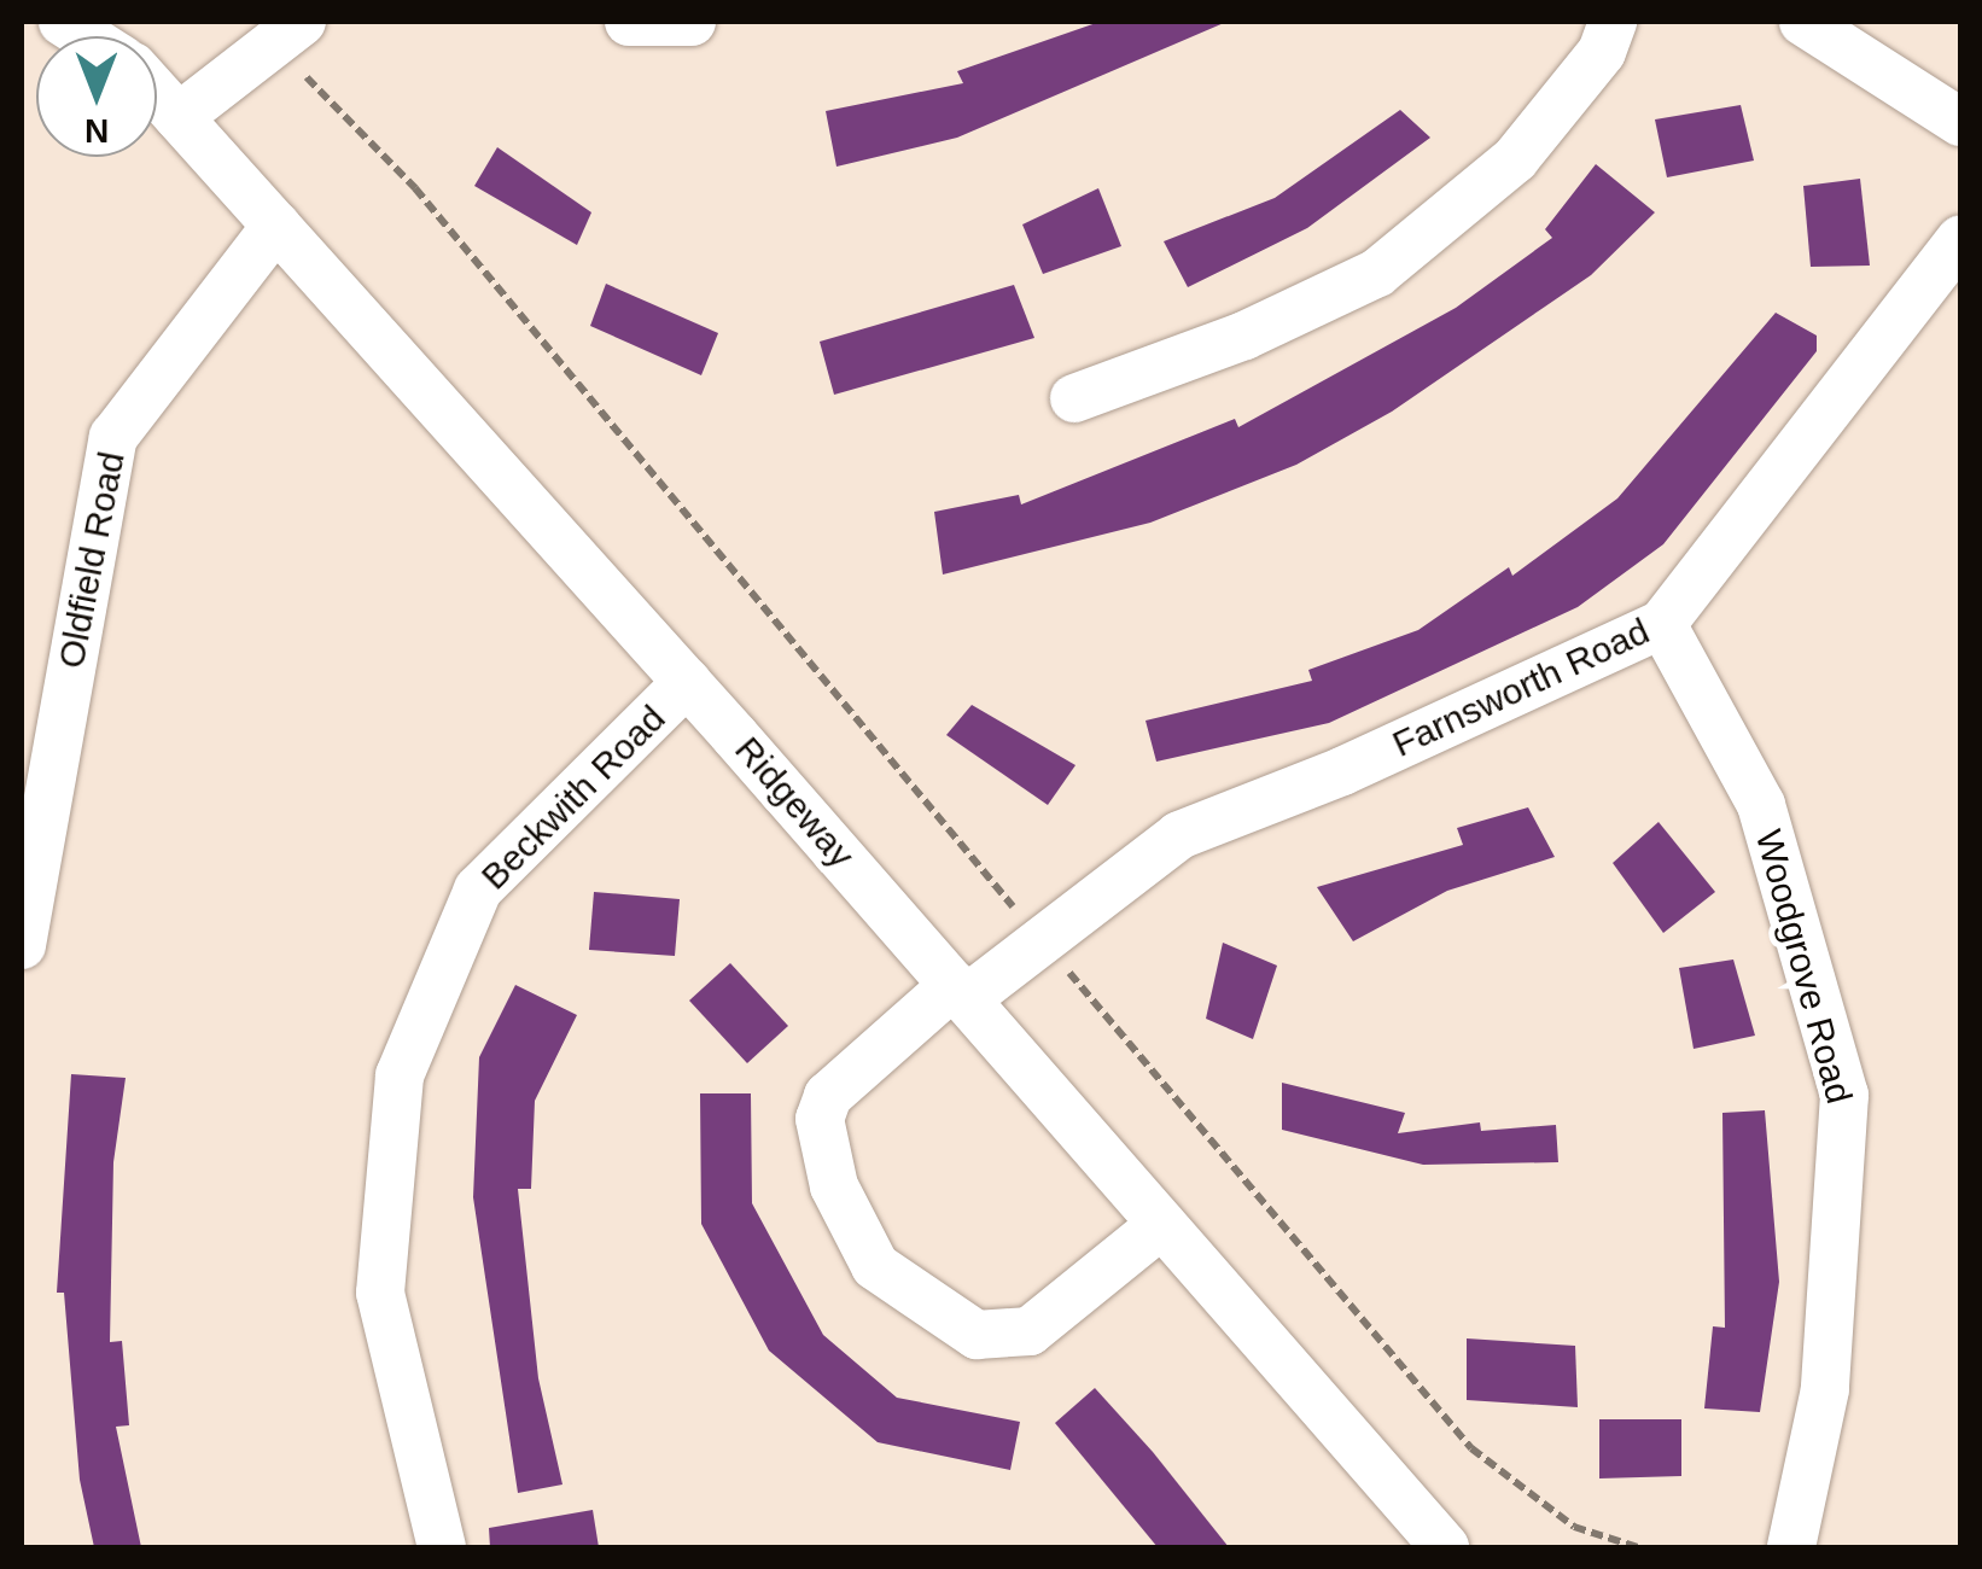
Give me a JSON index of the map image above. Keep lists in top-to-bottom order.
{
  "streets": {
    "street": [
      "Oldfield Road",
      "Farnsworth Road",
      "Beckwith Road",
      "Ridgeway",
      "Woodgrove Road"
    ]
  },
  "crossings": [
    ["Oldfield Road", "Ridgeway"],
    ["Farnsworth Road", "Ridgeway"],
    ["Farnsworth Road", "Woodgrove Road"],
    ["Beckwith Road", "Ridgeway"]
  ],
  "north": "bottom"
}
